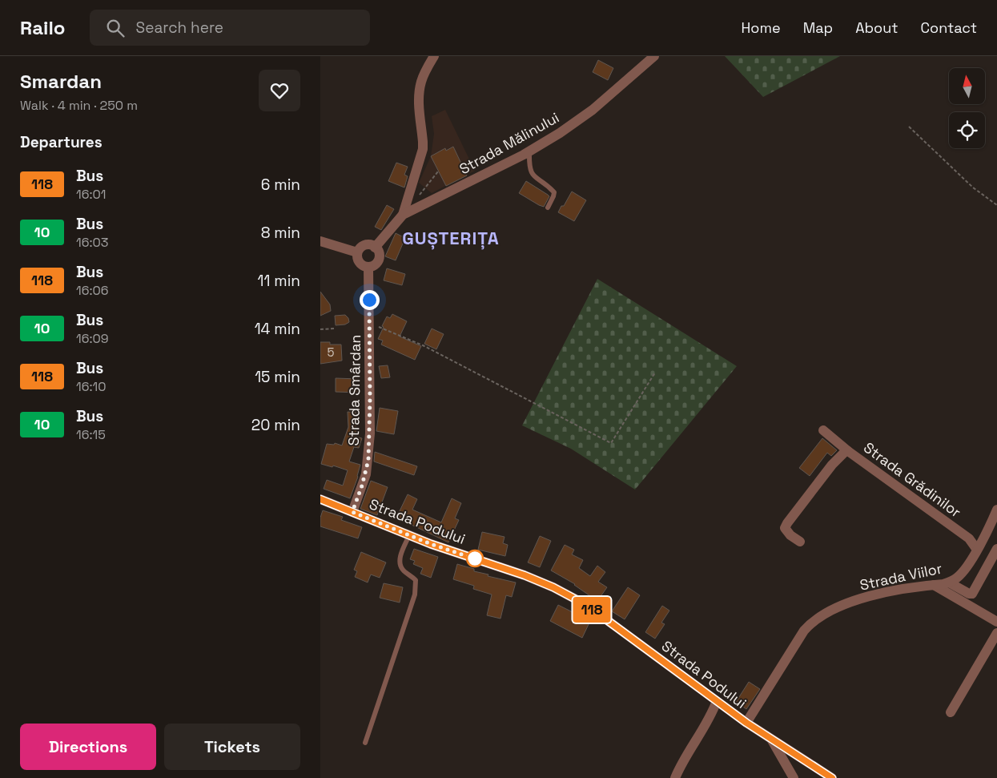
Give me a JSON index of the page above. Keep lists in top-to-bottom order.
{
  "streets": {
    "street": [
      "Strada Mălinului",
      "Strada Smârdan",
      "Strada Grădinilor",
      "Strada Podului",
      "Strada Viilor"
    ]
  },
  "crossings": [
    ["Strada Mălinului", "Strada Smârdan"],
    ["Strada Smârdan", "Strada Podului"],
    ["Strada Grădinilor", "Strada Viilor"],
    ["Strada Podului", "Strada Viilor"]
  ],
  "districts": ["GUȘTERIȚA"],
  "lines": ["bus line 118"],
  "house_numbers": ["5"],
  "north": "top",
  "page": {
    "header": "Railo",
    "search": "Search here",
    "nav": [
      "Home",
      "Map",
      "About",
      "Contact"
    ],
    "heading": [
      ["Smardan", "Walk · 4 min · 250 m"],
      "Departures"
    ],
    "on_map": "118",
    "list": [
      {
        "mark": "118",
        "name": "Bus",
        "note": "16:01",
        "value": "6 min"
      },
      {
        "mark": "10",
        "name": "Bus",
        "note": "16:03",
        "value": "8 min"
      },
      {
        "mark": "118",
        "name": "Bus",
        "note": "16:06",
        "value": "11 min"
      },
      {
        "mark": "10",
        "name": "Bus",
        "note": "16:09",
        "value": "14 min"
      },
      {
        "mark": "118",
        "name": "Bus",
        "note": "16:10",
        "value": "15 min"
      },
      {
        "mark": "10",
        "name": "Bus",
        "note": "16:15",
        "value": "20 min"
      }
    ],
    "buttons": ["Directions", "Tickets"]
  }
}
